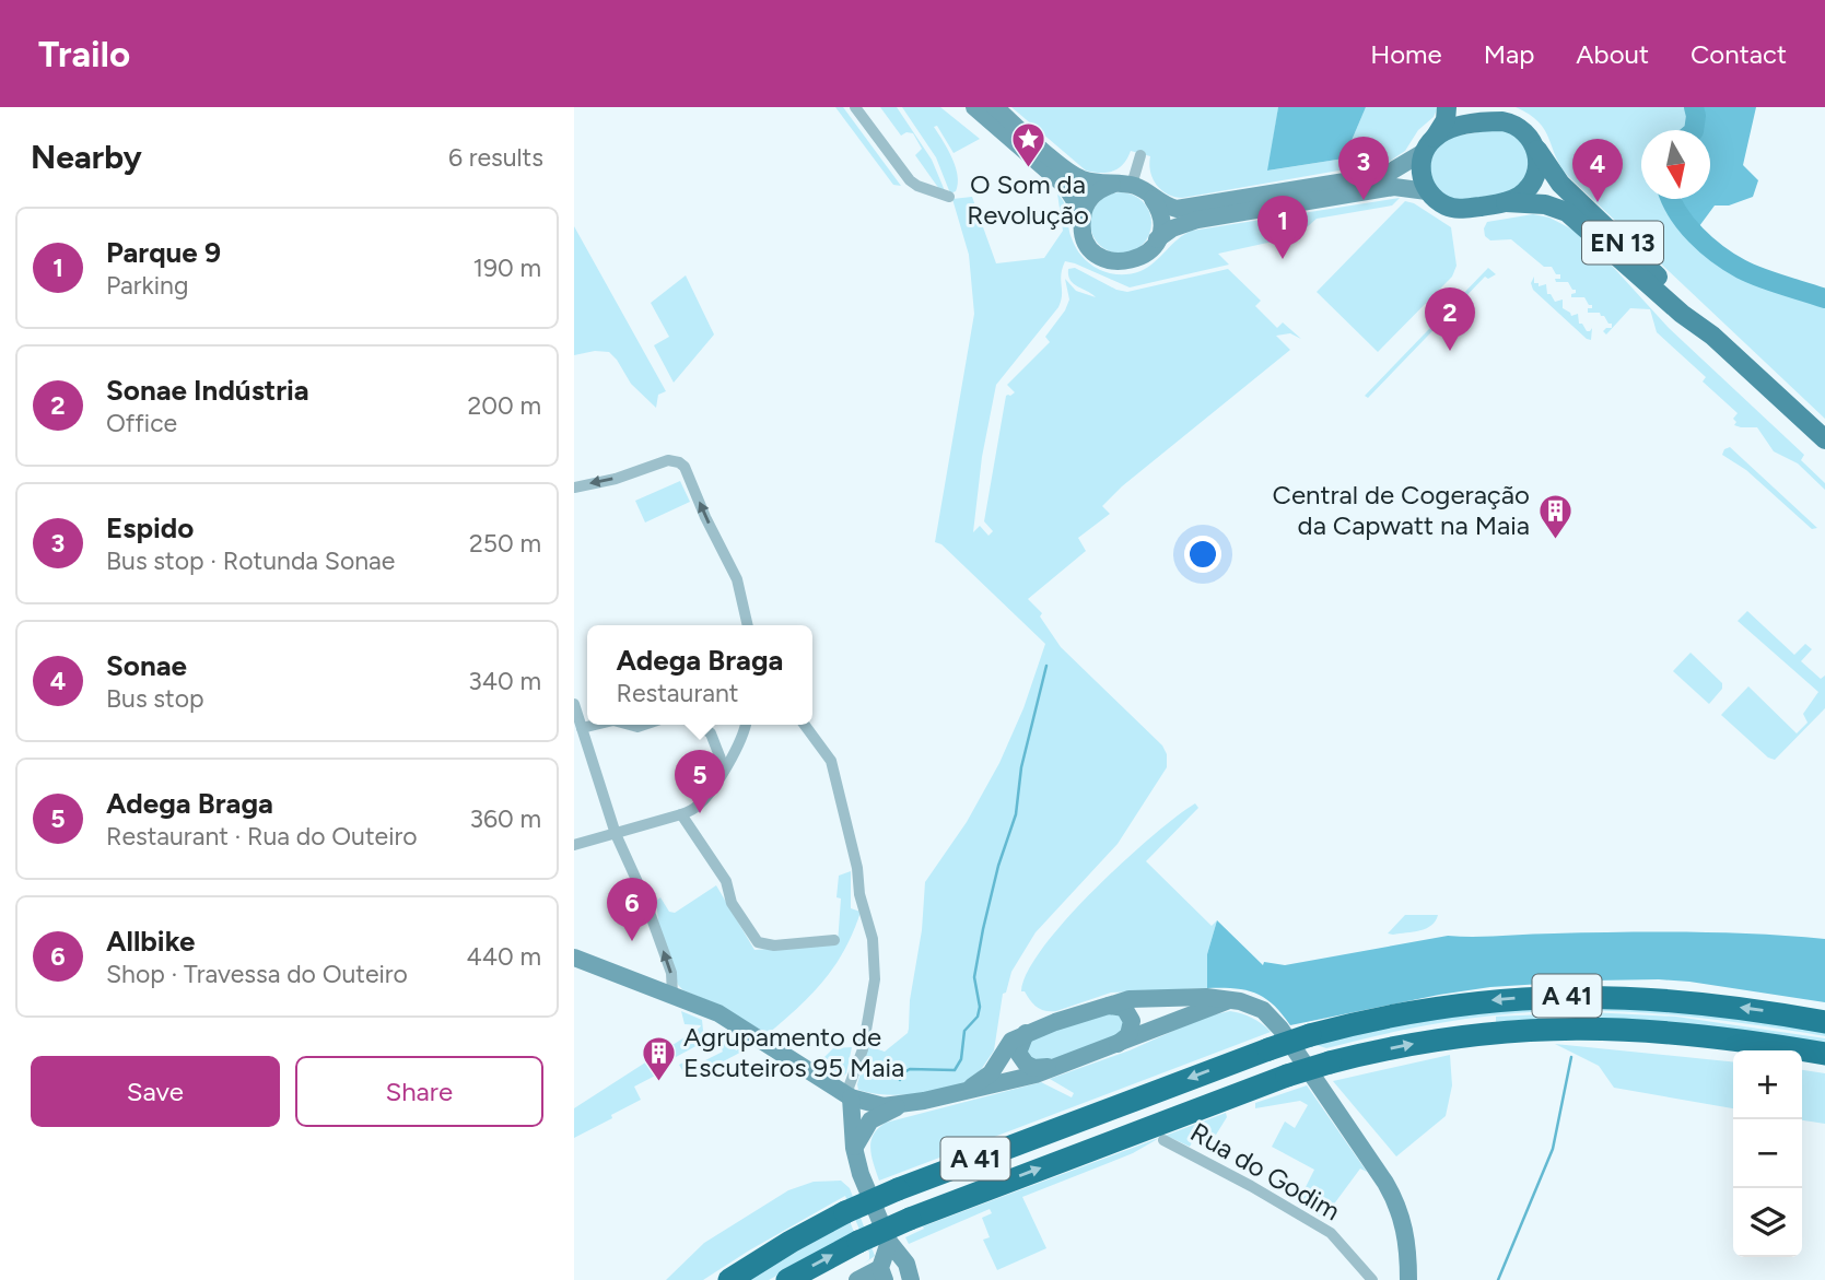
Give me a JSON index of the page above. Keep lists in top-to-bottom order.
{
  "streets": {
    "highway": ["A 41"],
    "main road": ["EN 13"],
    "street": ["Rua do Godim"]
  },
  "places": {
    "place": ["O Som da Revolução"],
    "building": ["Central de Cogeração da Capwatt na Maia", "Agrupamento de Escuteiros 95 Maia"]
  },
  "north": "bottom",
  "page": {
    "header": "Trailo",
    "nav": [
      "Home",
      "Map",
      "About",
      "Contact"
    ],
    "heading": ["Nearby", "6 results"],
    "pins": [
      "3",
      "4",
      "1",
      "2",
      "5",
      "6"
    ],
    "list": [
      {
        "mark": "1",
        "name": "Parque 9",
        "note": "Parking",
        "value": "190 m"
      },
      {
        "mark": "2",
        "name": "Sonae Indústria",
        "note": "Office",
        "value": "200 m"
      },
      {
        "mark": "3",
        "name": "Espido",
        "note": "Bus stop · Rotunda Sonae",
        "value": "250 m"
      },
      {
        "mark": "4",
        "name": "Sonae",
        "note": "Bus stop",
        "value": "340 m"
      },
      {
        "mark": "5",
        "name": "Adega Braga",
        "note": "Restaurant · Rua do Outeiro",
        "value": "360 m"
      },
      {
        "mark": "6",
        "name": "Allbike",
        "note": "Shop · Travessa do Outeiro",
        "value": "440 m"
      }
    ],
    "popup": ["Adega Braga", "Restaurant"],
    "buttons": ["Save", "Share"],
    "map_buttons": ["+", "−"]
  }
}
